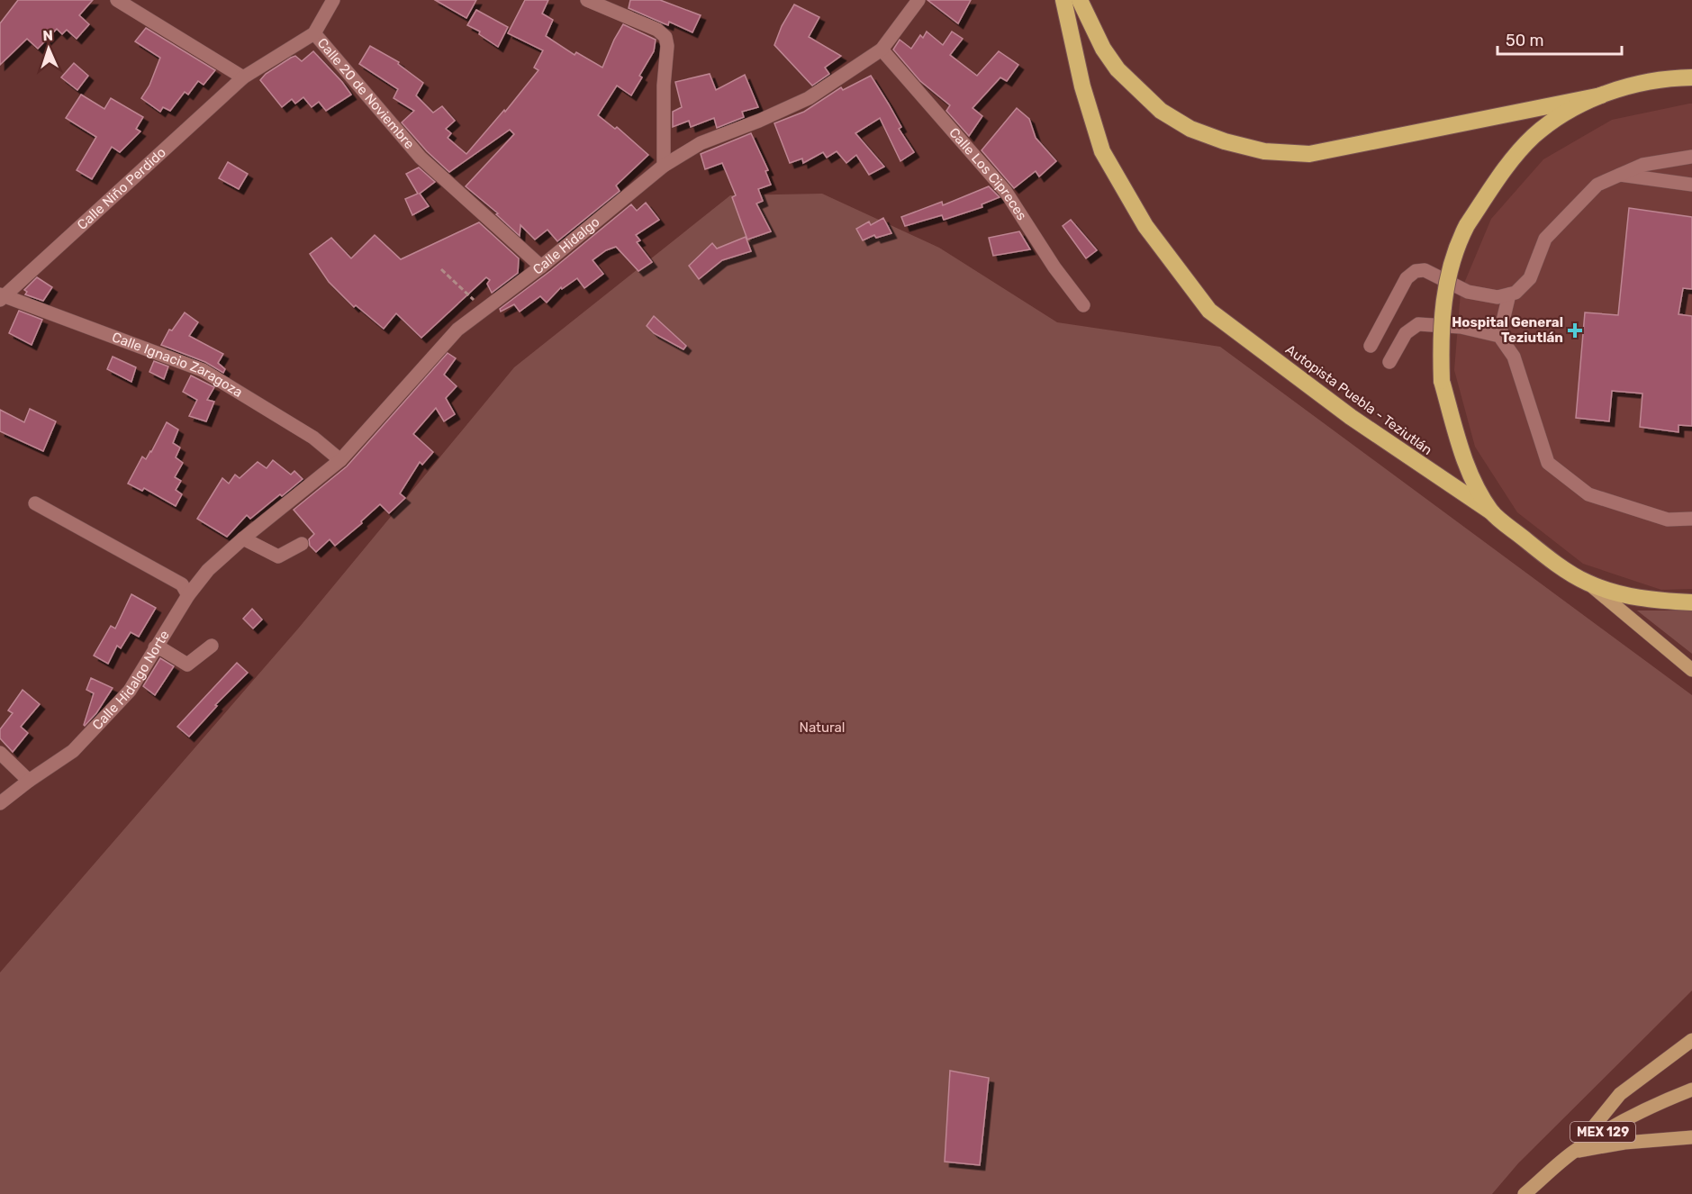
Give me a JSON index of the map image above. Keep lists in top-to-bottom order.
{
  "streets": {
    "highway": ["Autopista Puebla - Teziutlán"],
    "main road": ["MEX 129"],
    "street": [
      "Calle 20 de Noviembre",
      "Calle Los Cipreces",
      "Calle Niño Perdido",
      "Calle Hidalgo",
      "Calle Ignacio Zaragoza",
      "Calle Hidalgo Norte"
    ]
  },
  "crossings": [
    ["Calle 20 de Noviembre", "Calle Niño Perdido"],
    ["Calle 20 de Noviembre", "Calle Hidalgo"],
    ["Calle Los Cipreces", "Calle Hidalgo"],
    ["Calle Niño Perdido", "Calle Ignacio Zaragoza"],
    ["Calle Hidalgo", "Calle Ignacio Zaragoza"],
    ["Calle Hidalgo", "Calle Hidalgo Norte"]
  ],
  "parks": ["Natural"],
  "places": {
    "health": ["Hospital General Teziutlán"]
  },
  "scale_bar": "50 m",
  "north": "top"
}
